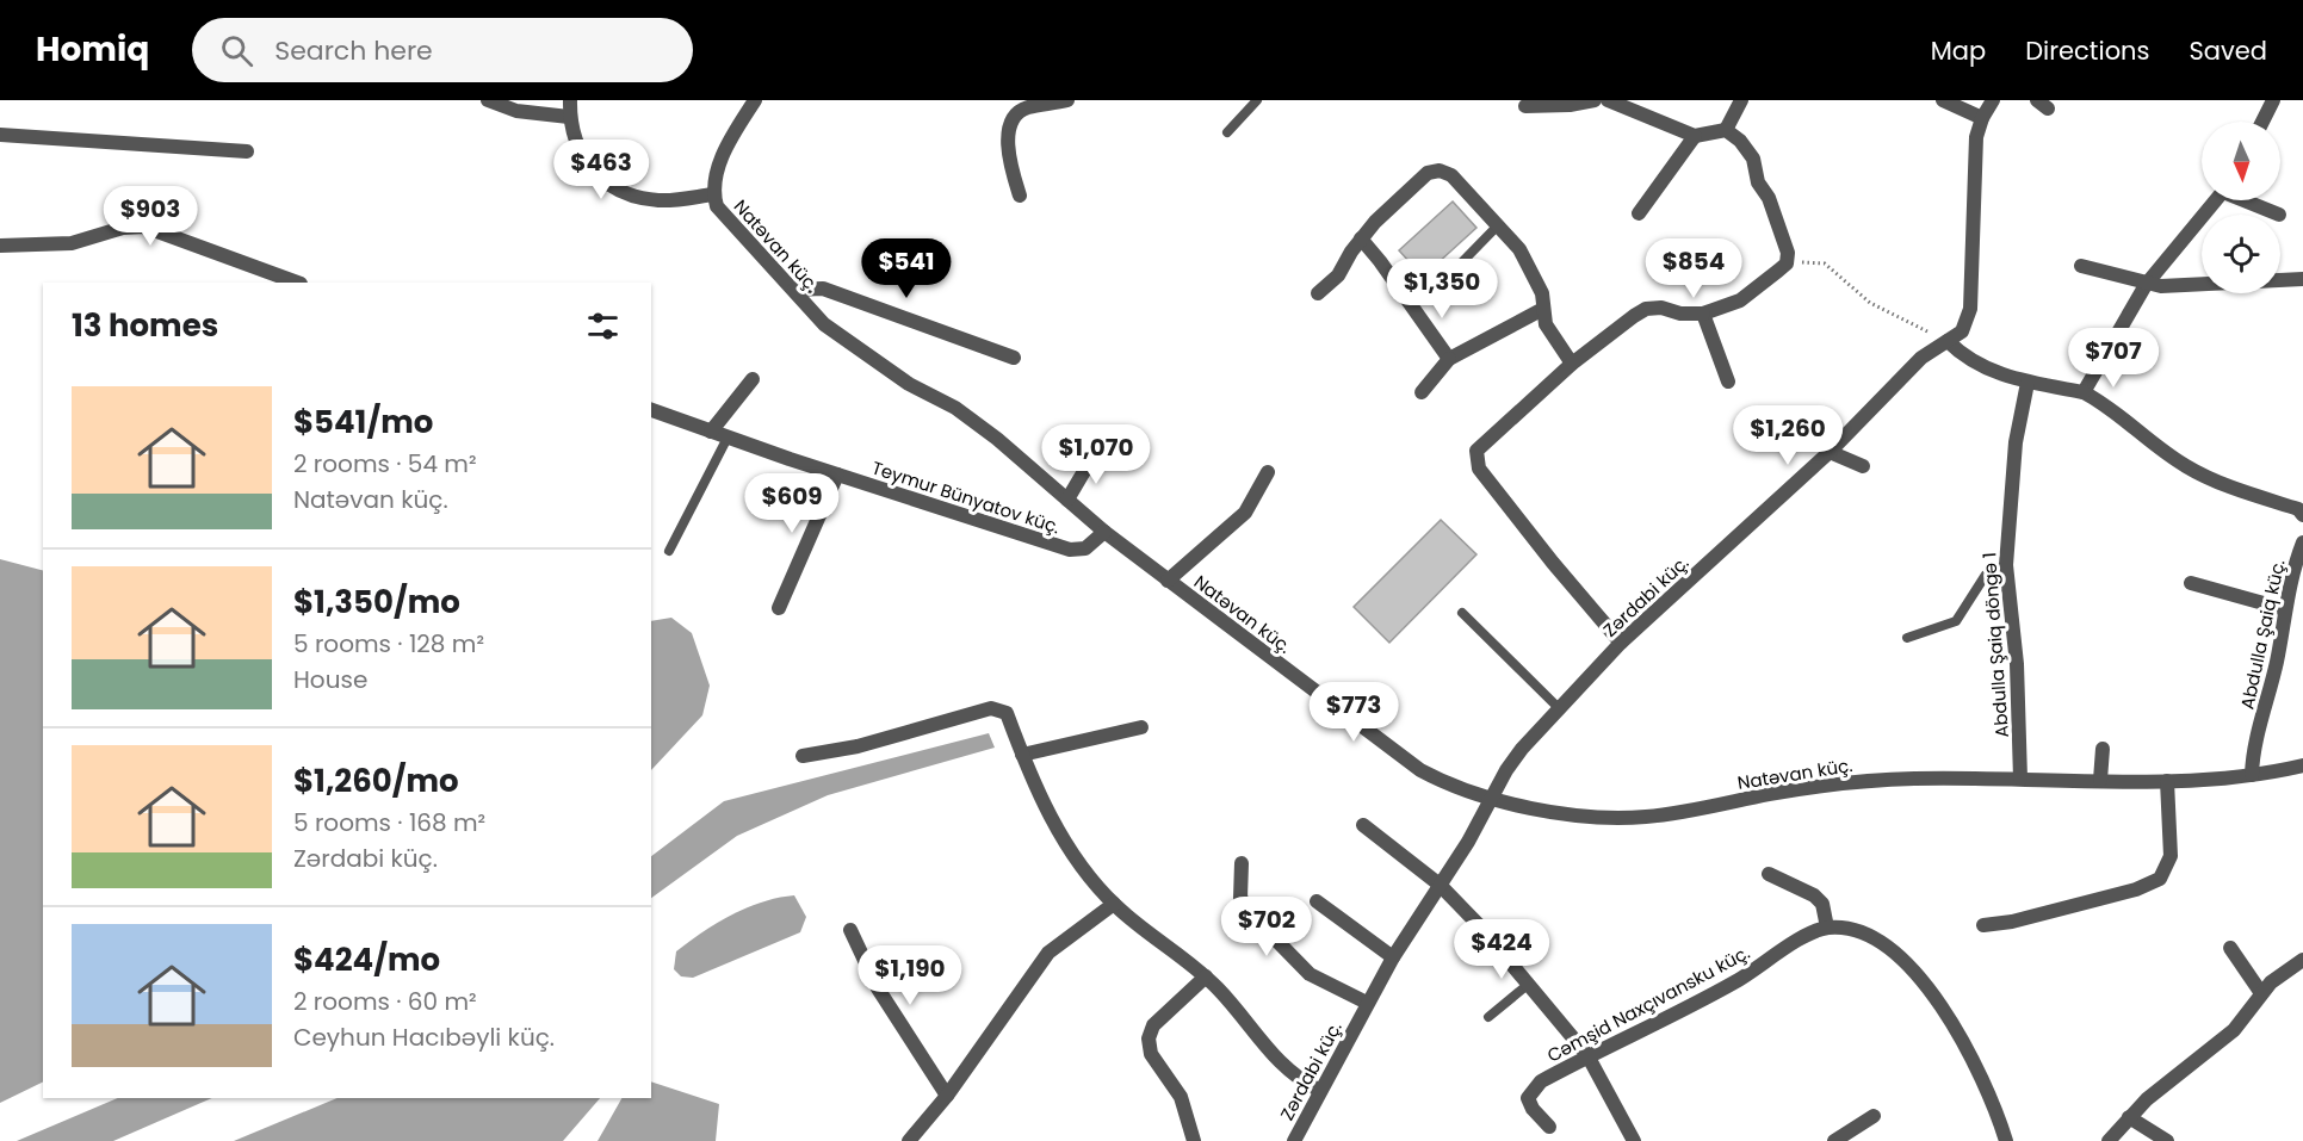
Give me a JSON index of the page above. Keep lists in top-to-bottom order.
{
  "streets": {
    "street": [
      "Natəvan küç.",
      "Teymur Bünyatov küç.",
      "Zərdabi küç.",
      "Abdulla Şaiq küç.",
      "Abdulla Şaiq döngə 1",
      "Cəmşid Naxçıvansku küç."
    ]
  },
  "crossings": [
    ["Natəvan küç.", "Teymur Bünyatov küç."],
    ["Natəvan küç.", "Zərdabi küç."],
    ["Natəvan küç.", "Abdulla Şaiq küç."],
    ["Natəvan küç.", "Abdulla Şaiq döngə 1"]
  ],
  "north": "bottom",
  "page": {
    "header": "Homiq",
    "search": "Search here",
    "nav": ["Map", "Directions", "Saved"],
    "price": [
      "$463",
      "$903",
      "$541",
      "$854",
      "$1,350",
      "$707",
      "$1,260",
      "$1,070",
      "$609",
      "$773",
      "$702",
      "$424",
      "$1,190"
    ],
    "heading": "13 homes",
    "list": [
      {
        "name": "$541/mo",
        "note": "2 rooms · 54 m² · Natəvan küç."
      },
      {
        "name": "$1,350/mo",
        "note": "5 rooms · 128 m² · House"
      },
      {
        "name": "$1,260/mo",
        "note": "5 rooms · 168 m² · Zərdabi küç."
      },
      {
        "name": "$424/mo",
        "note": "2 rooms · 60 m² · Ceyhun Hacıbəyli küç."
      }
    ]
  }
}
